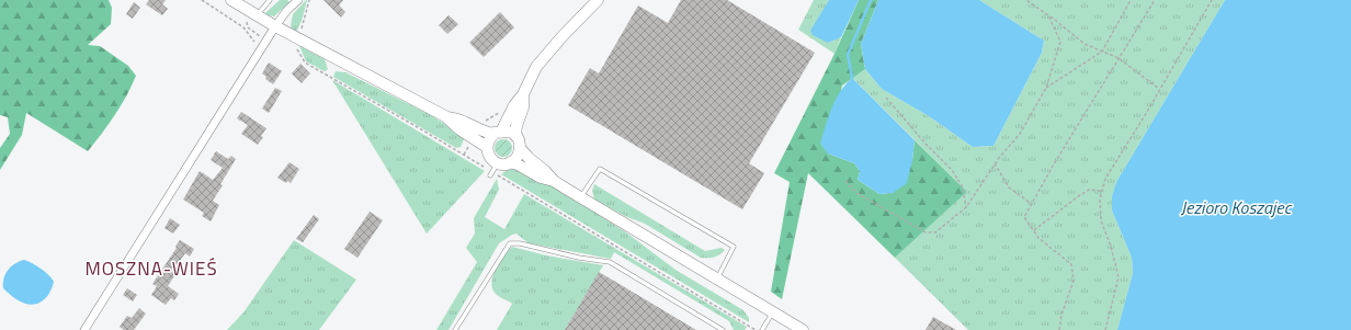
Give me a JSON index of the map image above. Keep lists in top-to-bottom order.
{
  "districts": ["MOSZNA-WIEŚ"],
  "water": ["Jezioro Koszajec"]
}
